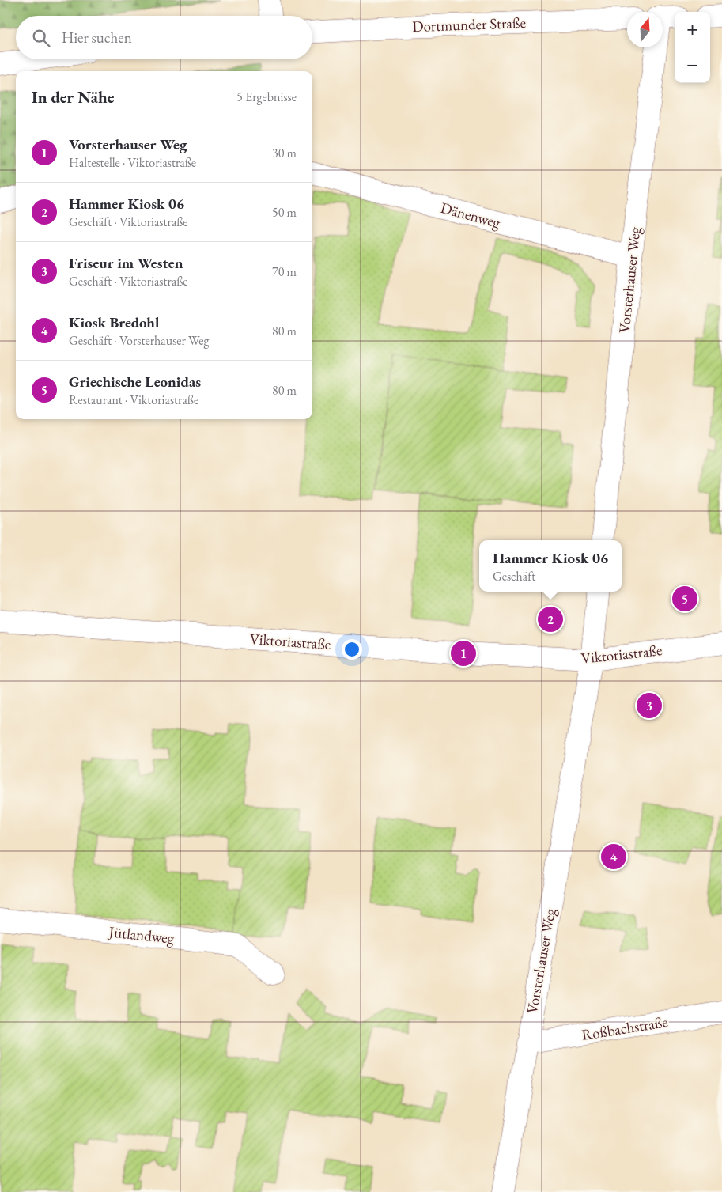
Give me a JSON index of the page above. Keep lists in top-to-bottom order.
{
  "streets": {
    "street": [
      "Dortmunder Straße",
      "Dänenweg",
      "Vorsterhauser Weg",
      "Viktoriastraße",
      "Jütlandweg",
      "Roßbachstraße"
    ]
  },
  "crossings": [
    ["Dänenweg", "Vorsterhauser Weg"],
    ["Vorsterhauser Weg", "Viktoriastraße"],
    ["Vorsterhauser Weg", "Roßbachstraße"]
  ],
  "north": "top",
  "page": {
    "map_buttons": ["+", "−"],
    "search": "Hier suchen",
    "heading": ["In der Nähe", "5 Ergebnisse"],
    "list": [
      {
        "mark": "1",
        "name": "Vorsterhauser Weg",
        "note": "Haltestelle · Viktoriastraße",
        "value": "30 m"
      },
      {
        "mark": "2",
        "name": "Hammer Kiosk 06",
        "note": "Geschäft · Viktoriastraße",
        "value": "50 m"
      },
      {
        "mark": "3",
        "name": "Friseur im Westen",
        "note": "Geschäft · Viktoriastraße",
        "value": "70 m"
      },
      {
        "mark": "4",
        "name": "Kiosk Bredohl",
        "note": "Geschäft · Vorsterhauser Weg",
        "value": "80 m"
      },
      {
        "mark": "5",
        "name": "Griechische Leonidas",
        "note": "Restaurant · Viktoriastraße",
        "value": "80 m"
      }
    ],
    "popup": ["Hammer Kiosk 06", "Geschäft"],
    "pins": [
      "5",
      "2",
      "1",
      "3",
      "4"
    ]
  }
}
